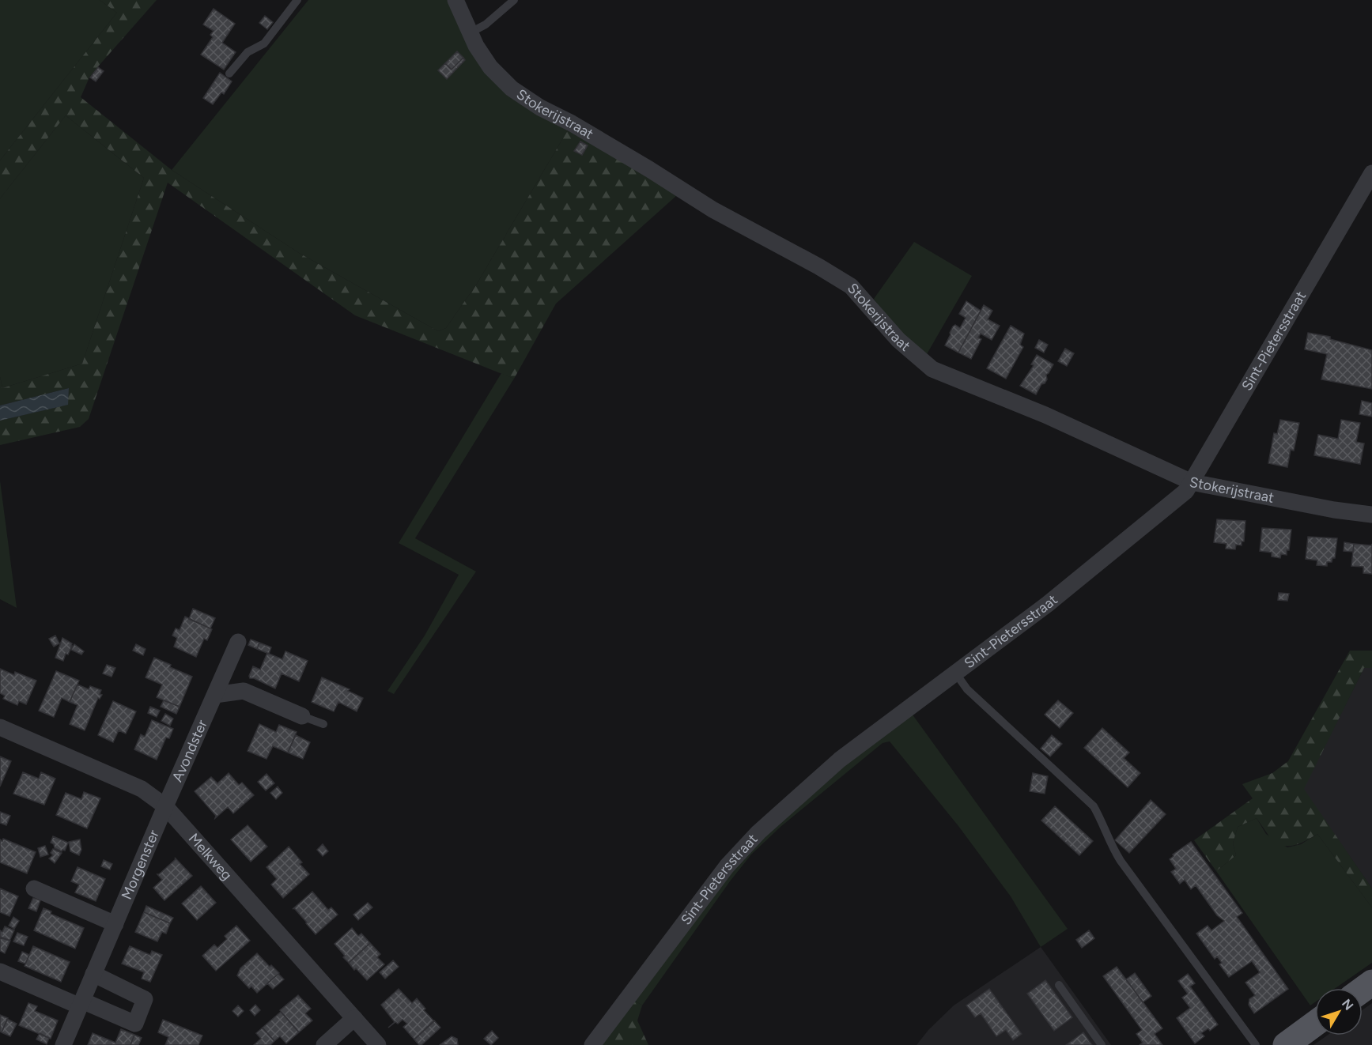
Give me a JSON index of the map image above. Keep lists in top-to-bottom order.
{
  "streets": {
    "street": [
      "Stokerijstraat",
      "Sint-Pietersstraat",
      "Avondster",
      "Melkweg",
      "Morgenster"
    ]
  },
  "crossings": [
    ["Stokerijstraat", "Sint-Pietersstraat"],
    ["Avondster", "Melkweg"],
    ["Avondster", "Morgenster"],
    ["Melkweg", "Morgenster"]
  ],
  "north": "top right"
}
